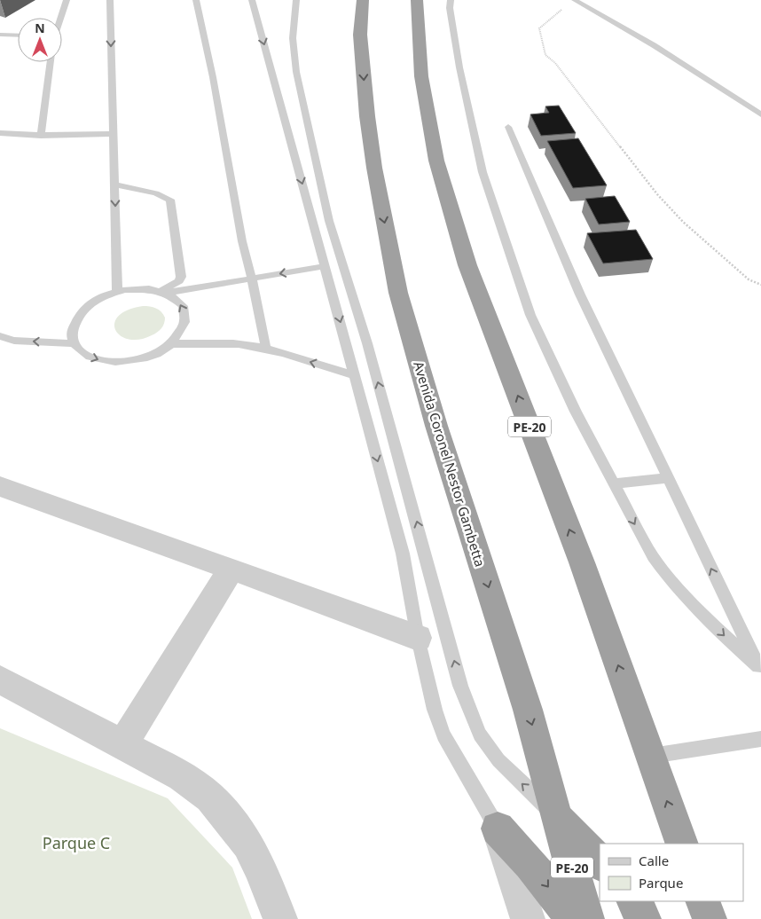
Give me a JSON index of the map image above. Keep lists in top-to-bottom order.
{
  "streets": {
    "highway": ["PE-20", "Avenida Coronel Nestor Gambetta"]
  },
  "parks": ["Parque C"],
  "legend": ["Calle", "Parque"],
  "north": "top"
}
